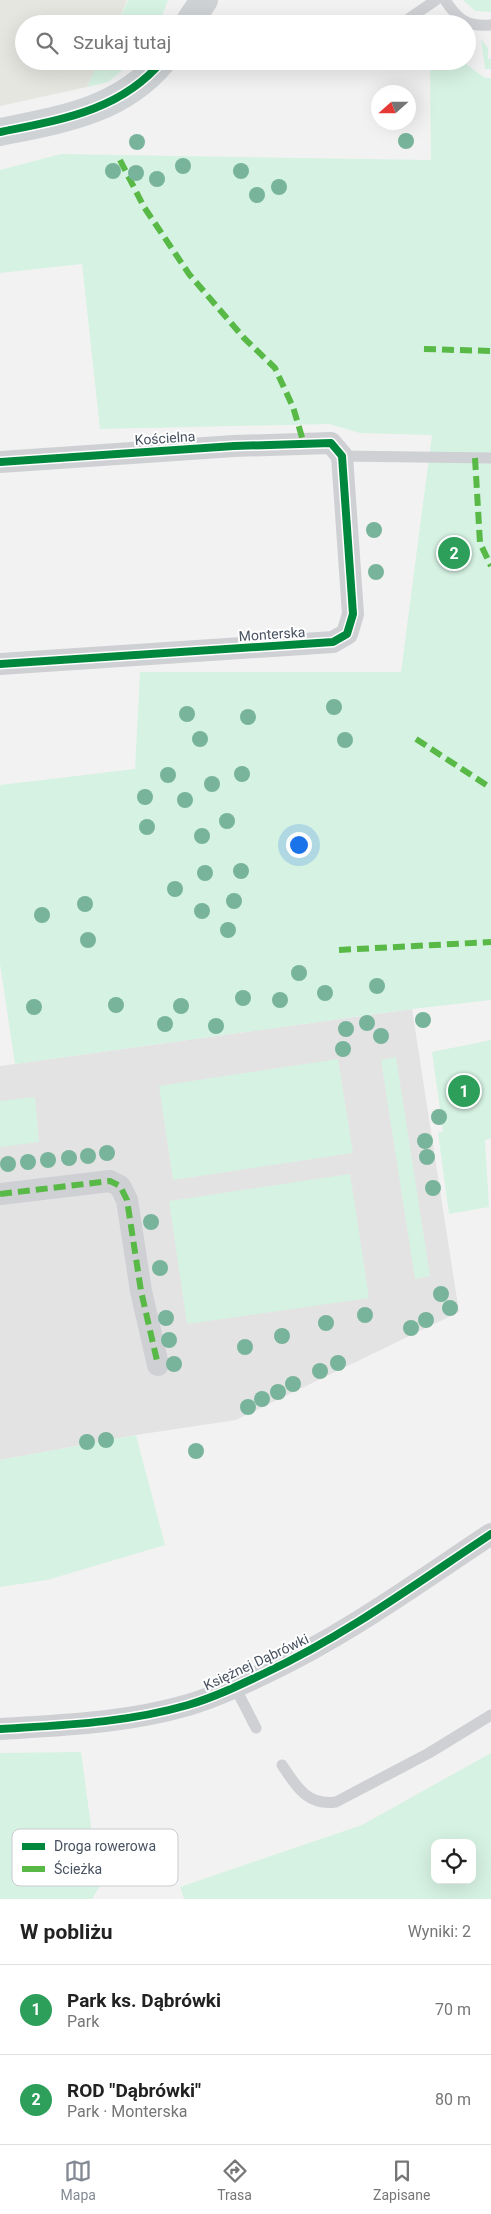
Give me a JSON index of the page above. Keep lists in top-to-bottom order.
{
  "streets": {
    "street": ["Kościelna", "Monterska", "Księżnej Dąbrówki"]
  },
  "crossings": [
    ["Kościelna", "Monterska"]
  ],
  "legend": ["Droga rowerowa", "Ścieżka"],
  "north": "left",
  "page": {
    "search": "Szukaj tutaj",
    "pins": ["2", "1"],
    "heading": ["W pobliżu", "Wyniki: 2"],
    "list": [
      {
        "mark": "1",
        "name": "Park ks. Dąbrówki",
        "note": "Park",
        "value": "70 m"
      },
      {
        "mark": "2",
        "name": "ROD \"Dąbrówki\"",
        "note": "Park · Monterska",
        "value": "80 m"
      }
    ],
    "nav": ["Mapa", "Trasa", "Zapisane"]
  }
}
